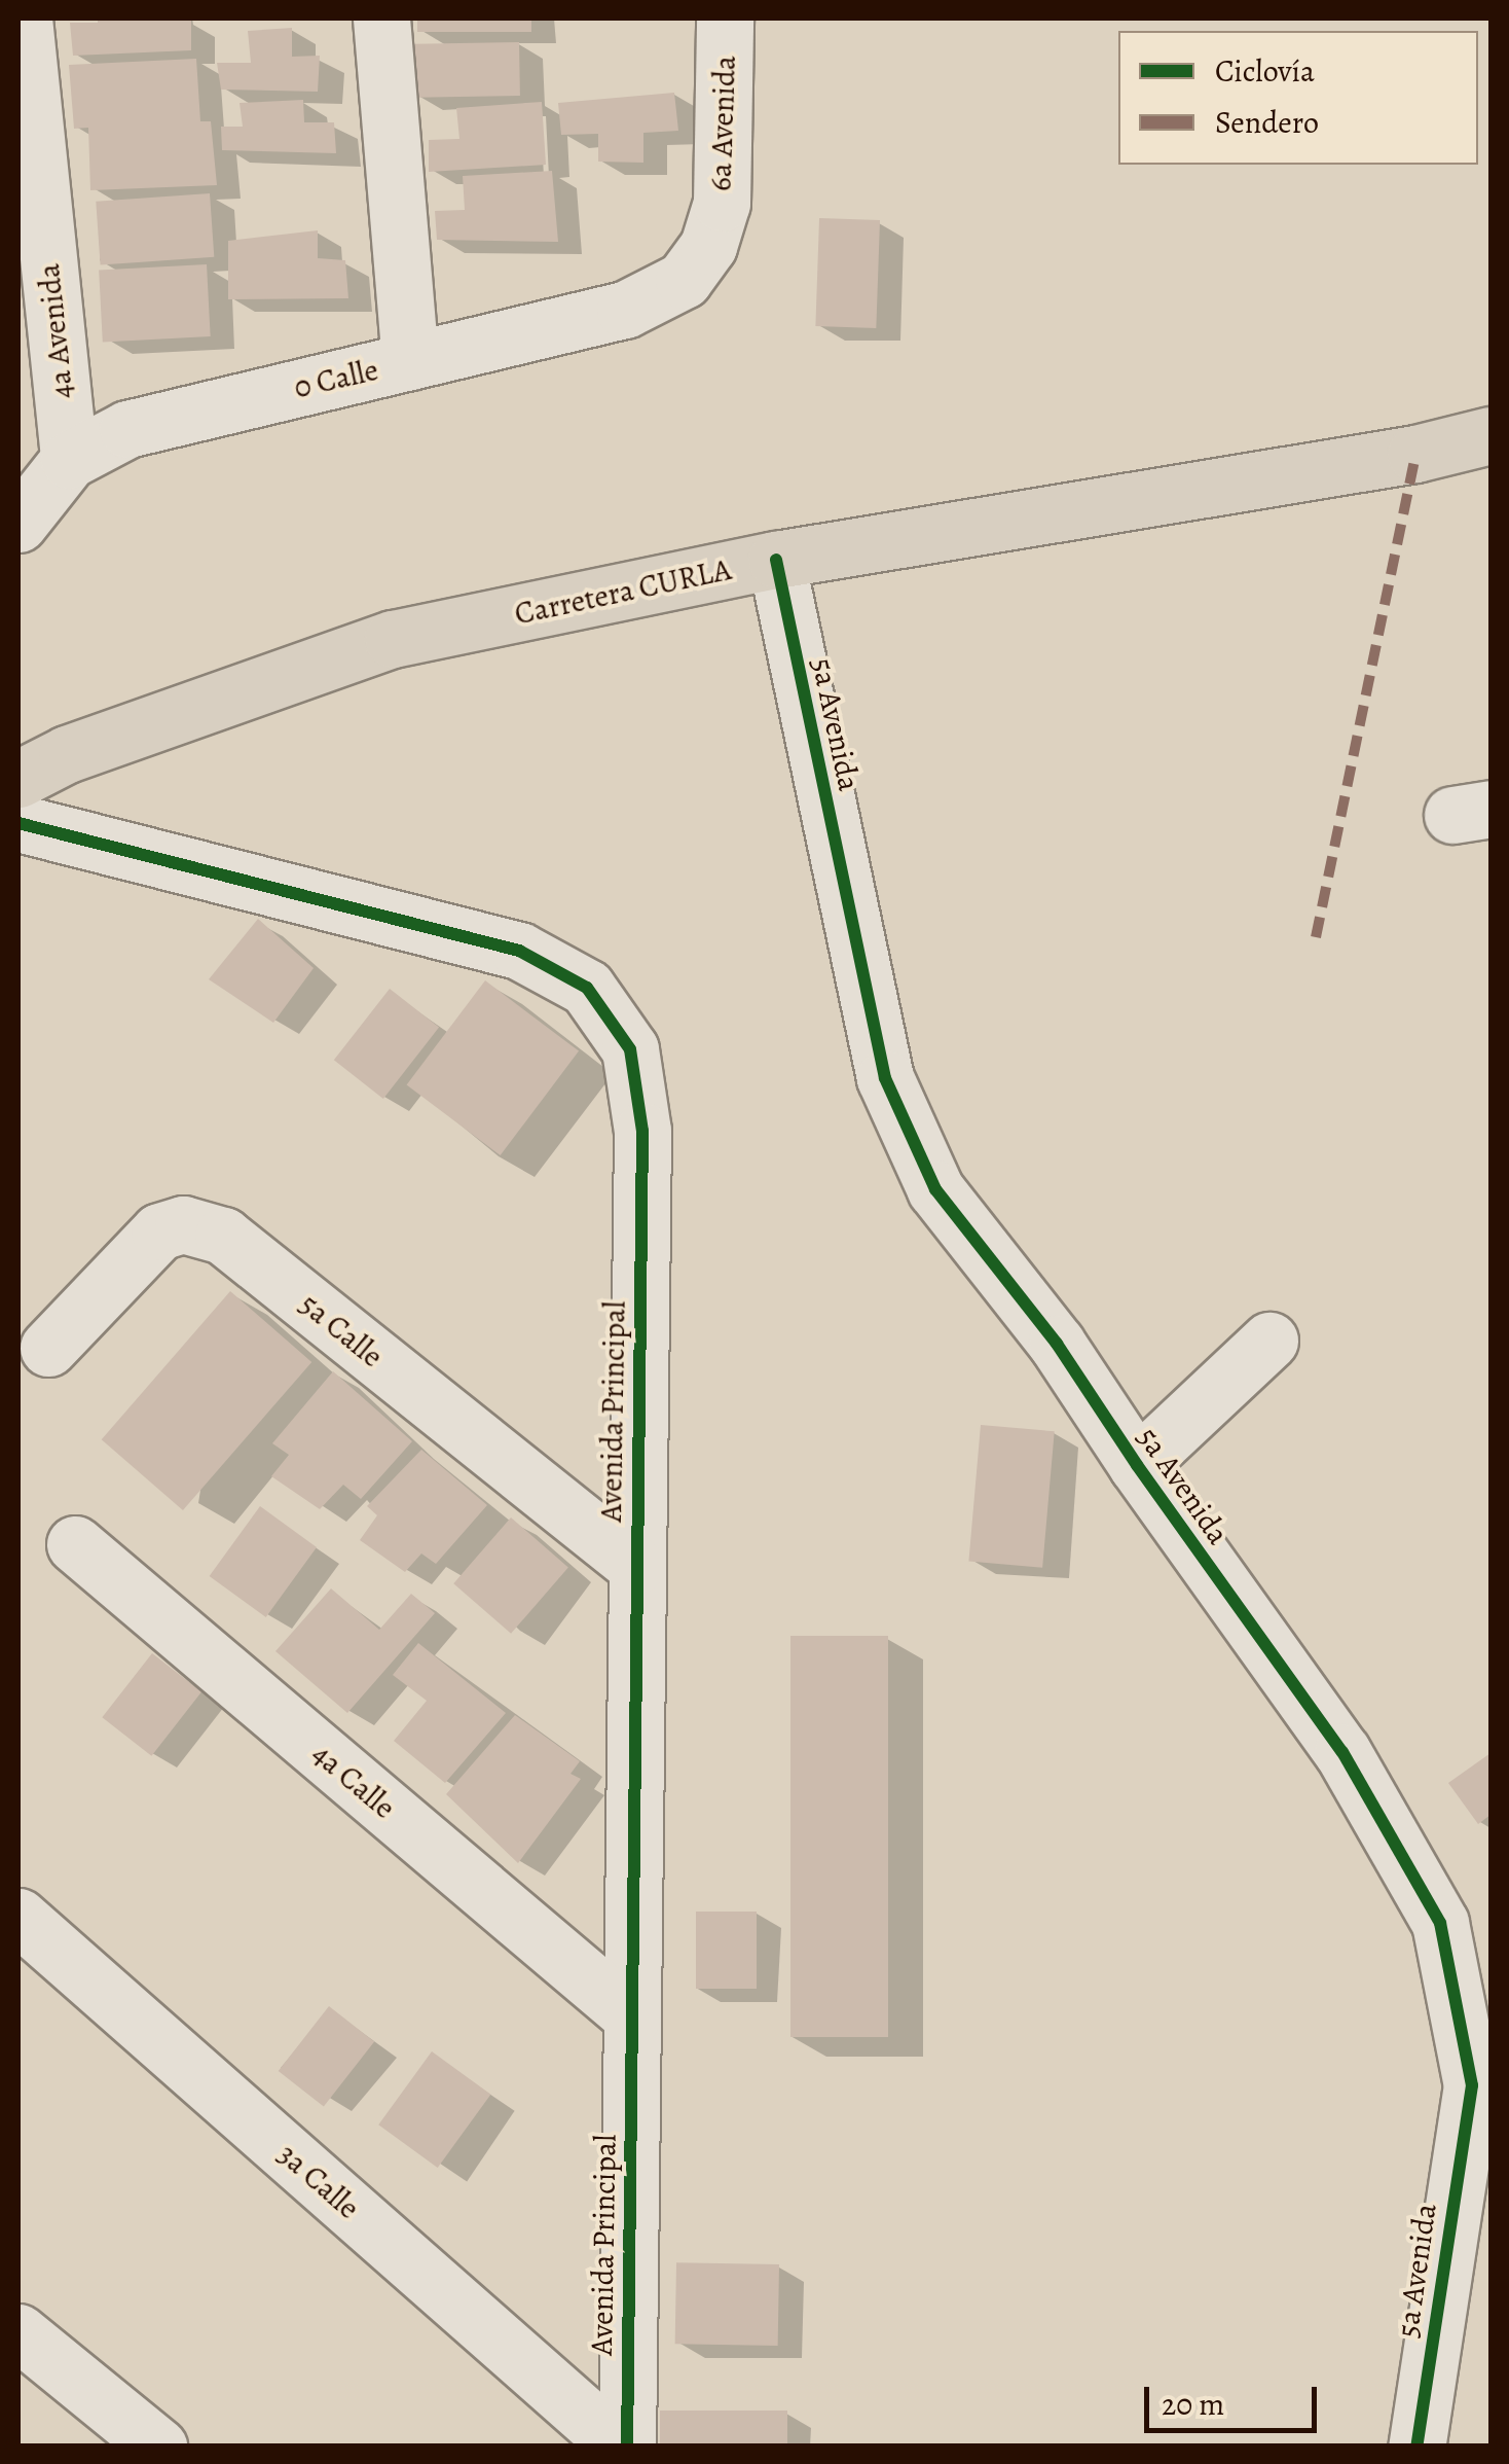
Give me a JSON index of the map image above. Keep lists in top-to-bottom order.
{
  "streets": {
    "main road": ["Carretera CURLA"],
    "street": [
      "6a Avenida",
      "4a Avenida",
      "0 Calle",
      "5a Avenida",
      "5a Calle",
      "Avenida Principal",
      "4a Calle",
      "3a Calle"
    ]
  },
  "crossings": [
    ["6a Avenida", "0 Calle"],
    ["4a Avenida", "0 Calle"],
    ["Carretera CURLA", "5a Avenida"],
    ["5a Calle", "Avenida Principal"],
    ["Avenida Principal", "4a Calle"],
    ["Avenida Principal", "3a Calle"]
  ],
  "legend": ["Ciclovía", "Sendero"],
  "scale_bar": "20 m"
}
